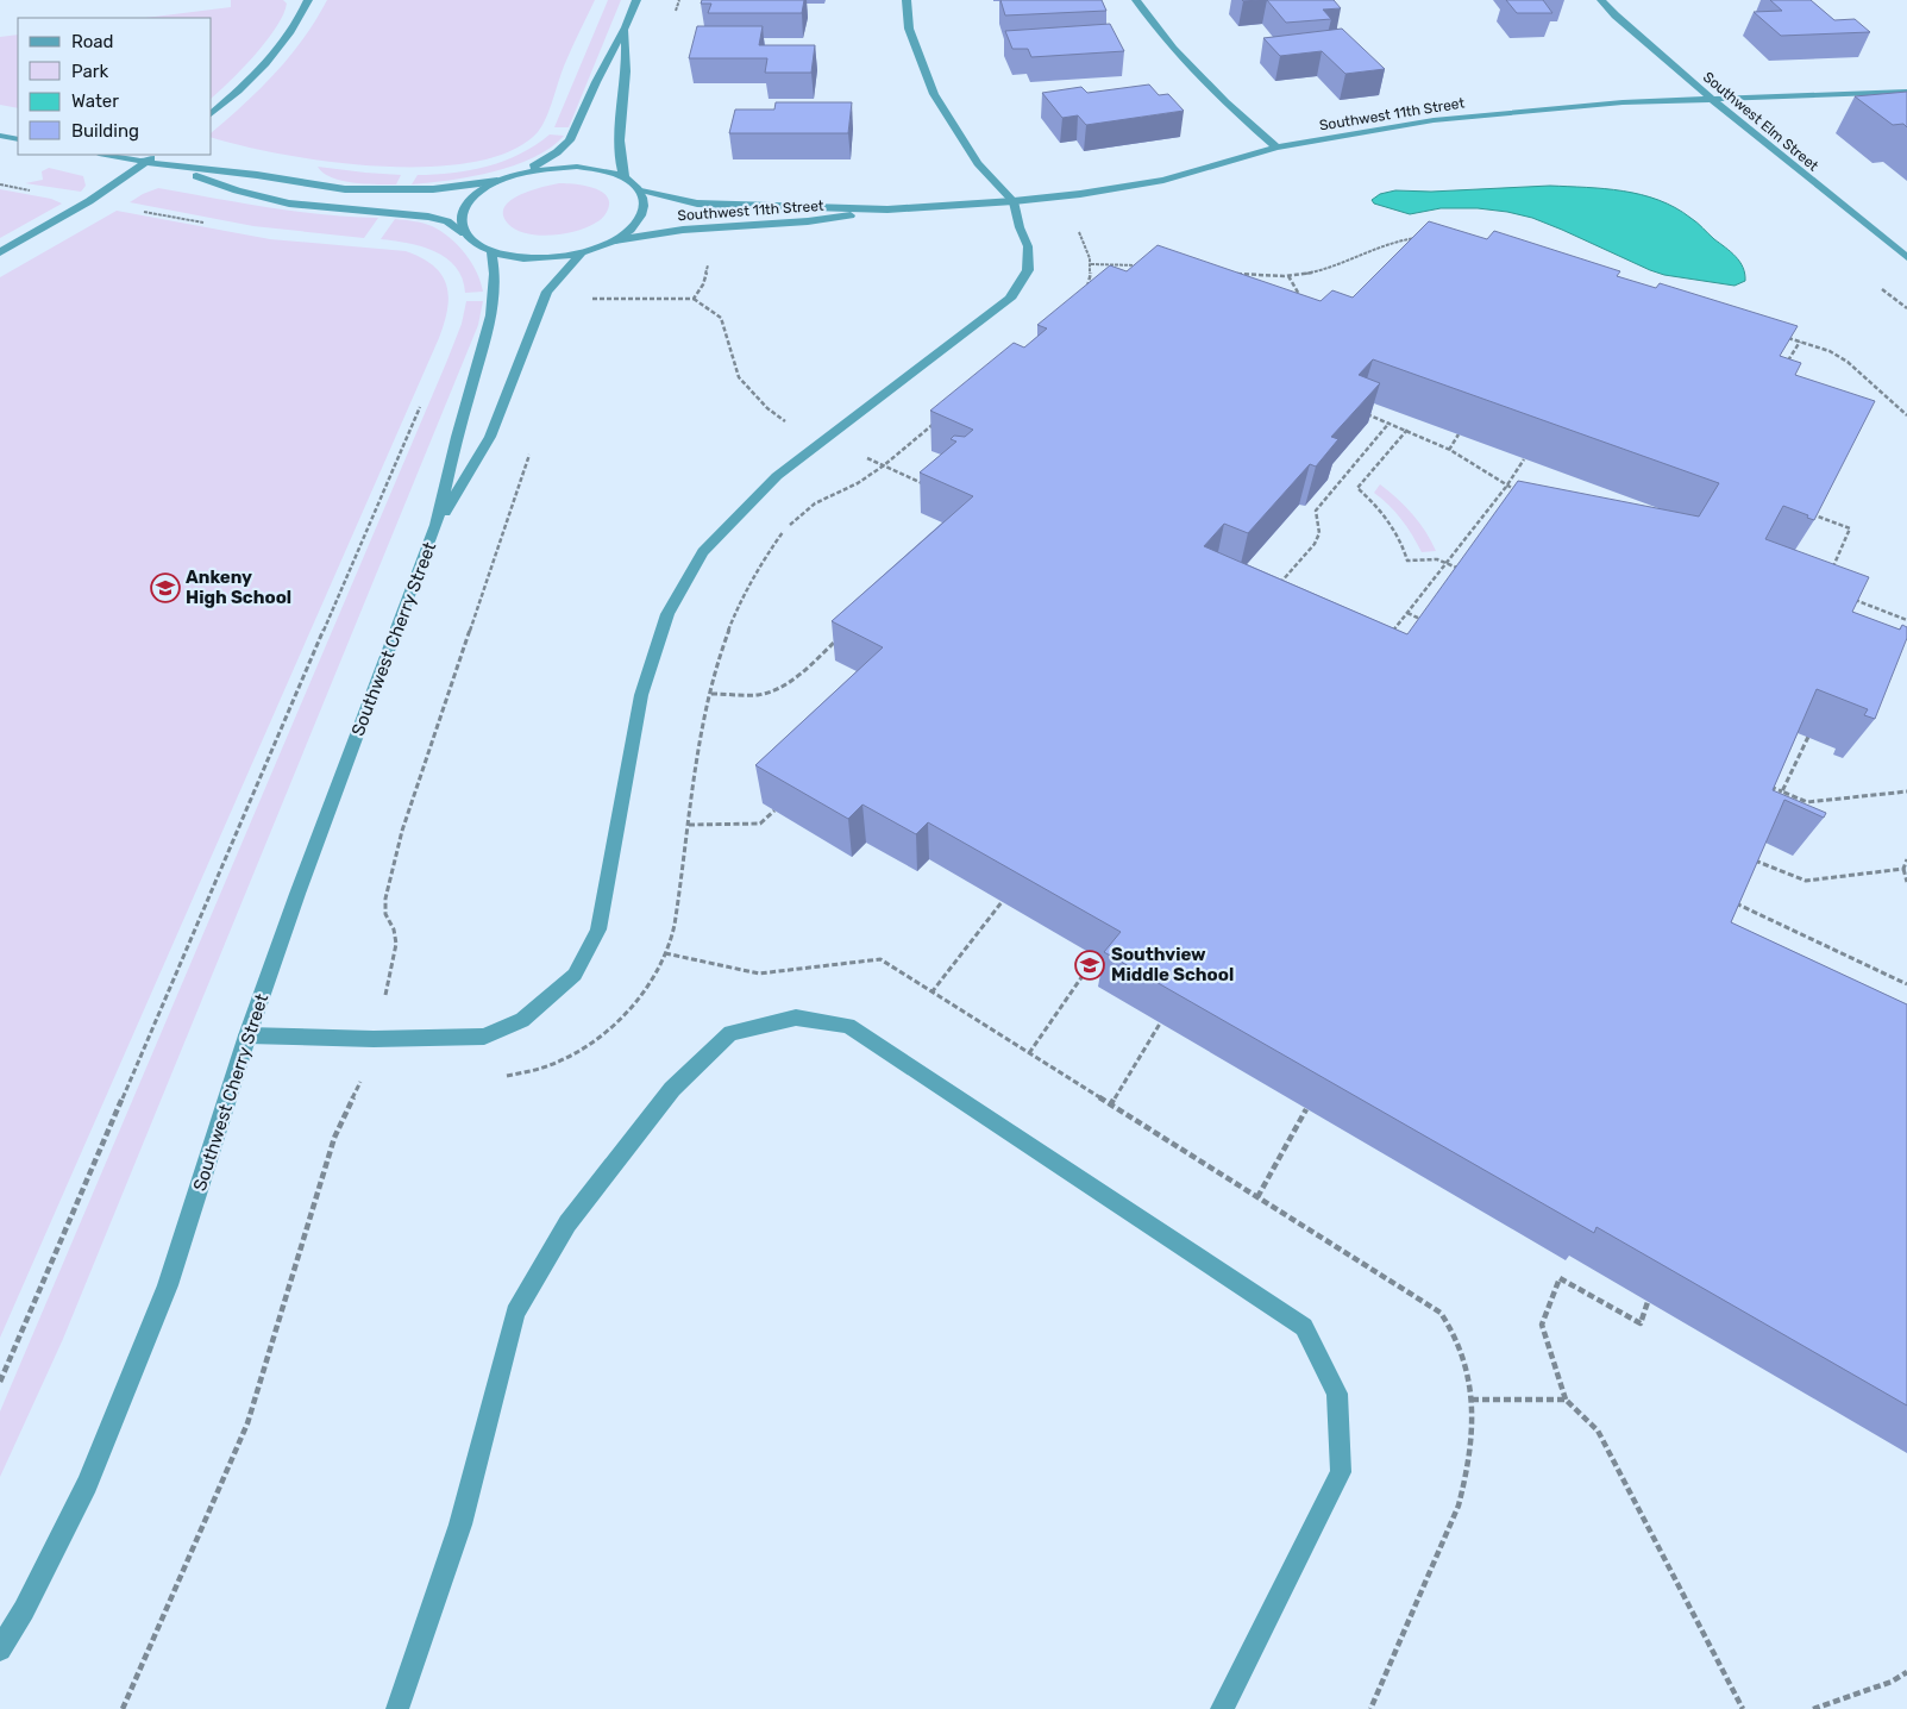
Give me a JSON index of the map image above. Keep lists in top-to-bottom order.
{
  "streets": {
    "street": ["Southwest 11th Street", "Southwest Elm Street", "Southwest Cherry Street"]
  },
  "crossings": [
    ["Southwest 11th Street", "Southwest Elm Street"]
  ],
  "places": {
    "school or university": ["Ankeny High School", "Southview Middle School"]
  },
  "legend": [
    "Road",
    "Park",
    "Water",
    "Building"
  ]
}
